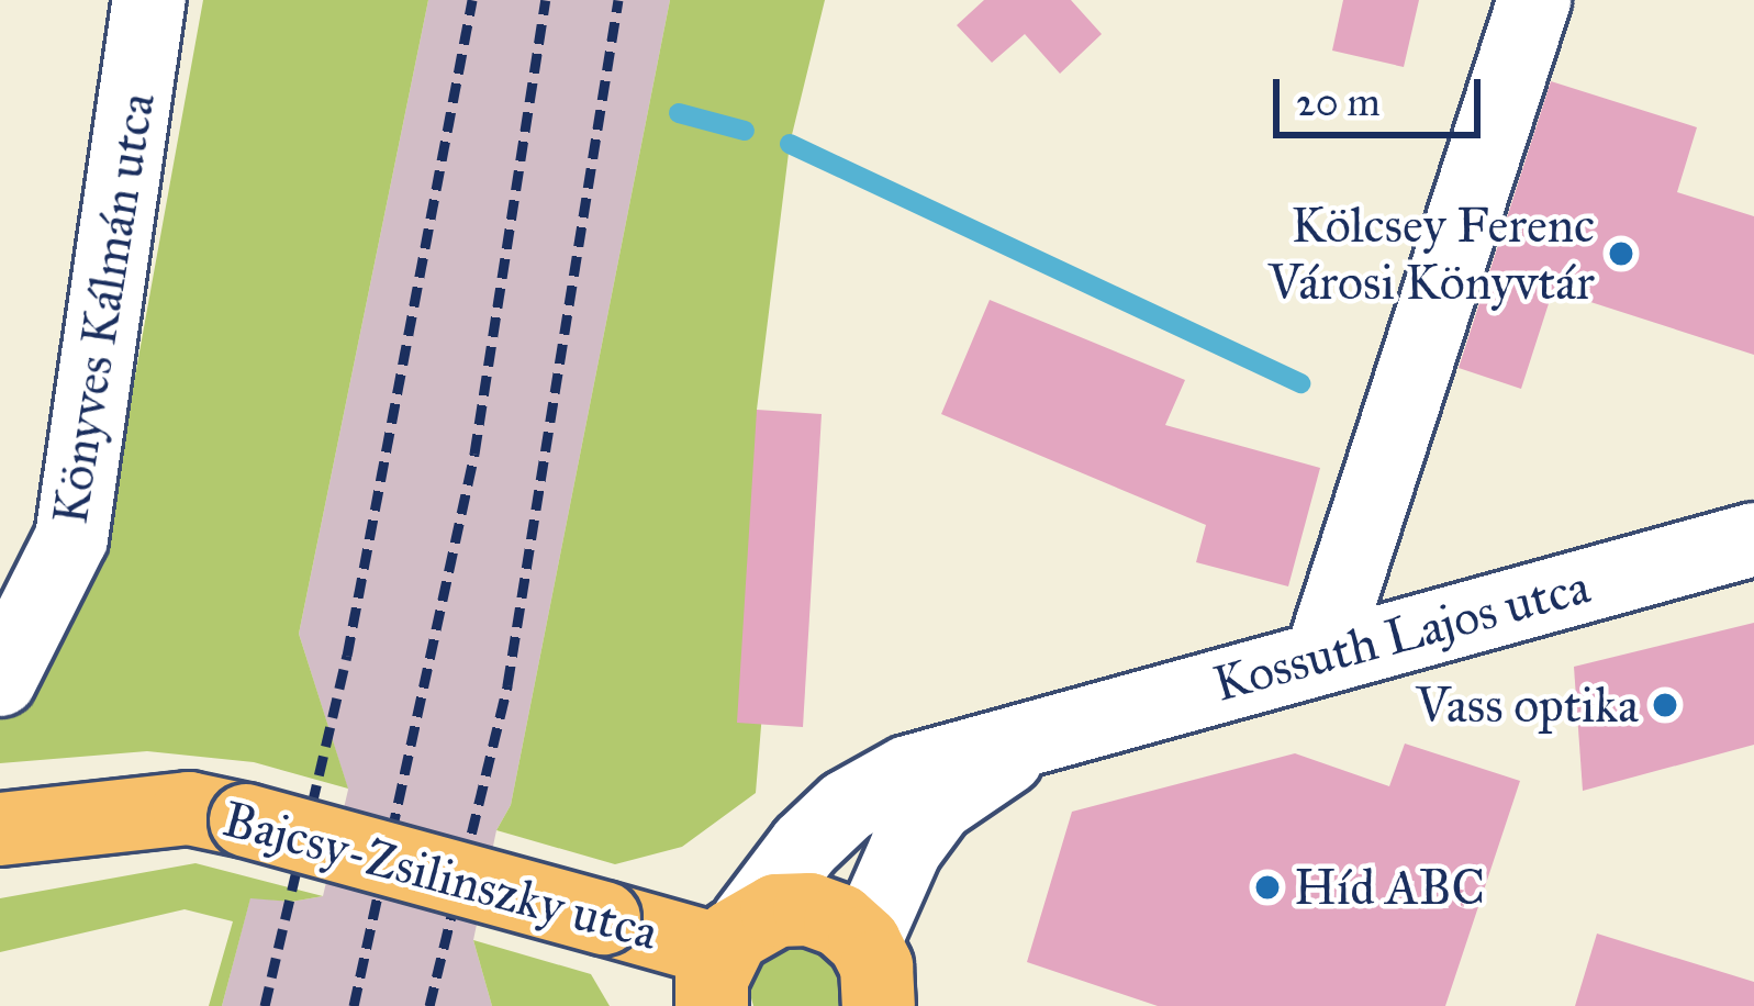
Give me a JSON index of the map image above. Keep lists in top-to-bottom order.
{
  "streets": {
    "main road": ["Bajcsy-Zsilinszky utca"],
    "street": ["Könyves Kálmán utca", "Kossuth Lajos utca"]
  },
  "crossings": [
    ["Kossuth Lajos utca", "Bajcsy-Zsilinszky utca"]
  ],
  "places": ["Kölcsey Ferenc Városi Könyvtár", "Vass optika", "Híd ABC"],
  "scale_bar": "20 m"
}
